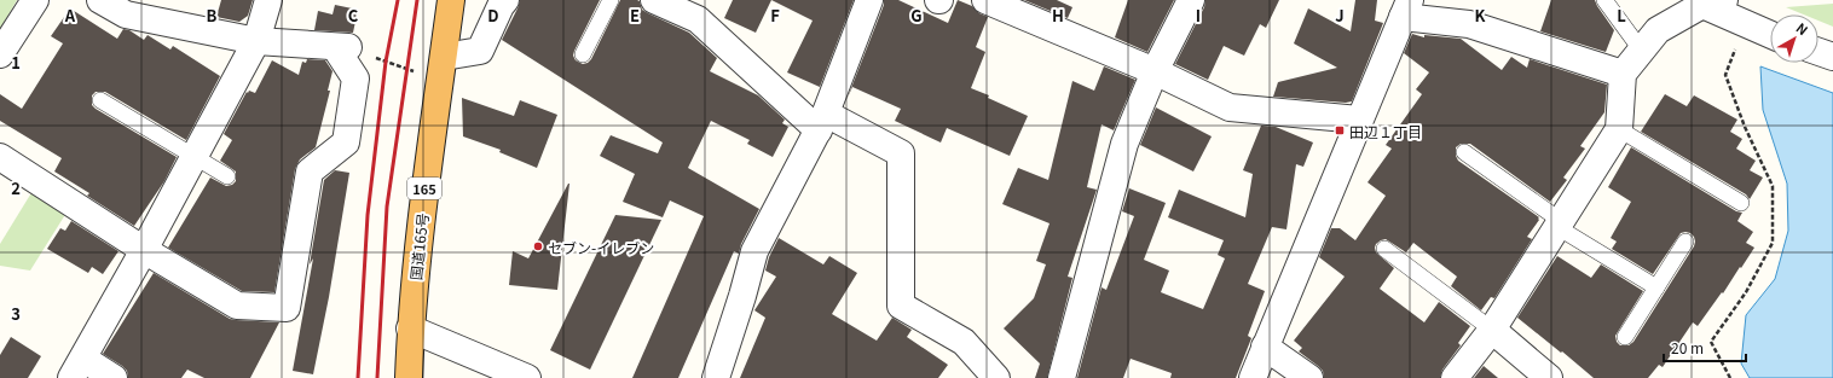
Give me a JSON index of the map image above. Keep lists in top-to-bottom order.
{
  "streets": {
    "highway": ["165", "国道165号"]
  },
  "places": {
    "transit": ["田辺１丁目"],
    "other": ["セブン-イレブン"]
  },
  "scale_bar": "20 m",
  "north": "top right",
  "grid": {
    "columns": [
      "A",
      "B",
      "C",
      "D",
      "E",
      "F",
      "G",
      "H",
      "I",
      "J",
      "K",
      "L"
    ],
    "rows": ["1", "2", "3"]
  }
}
